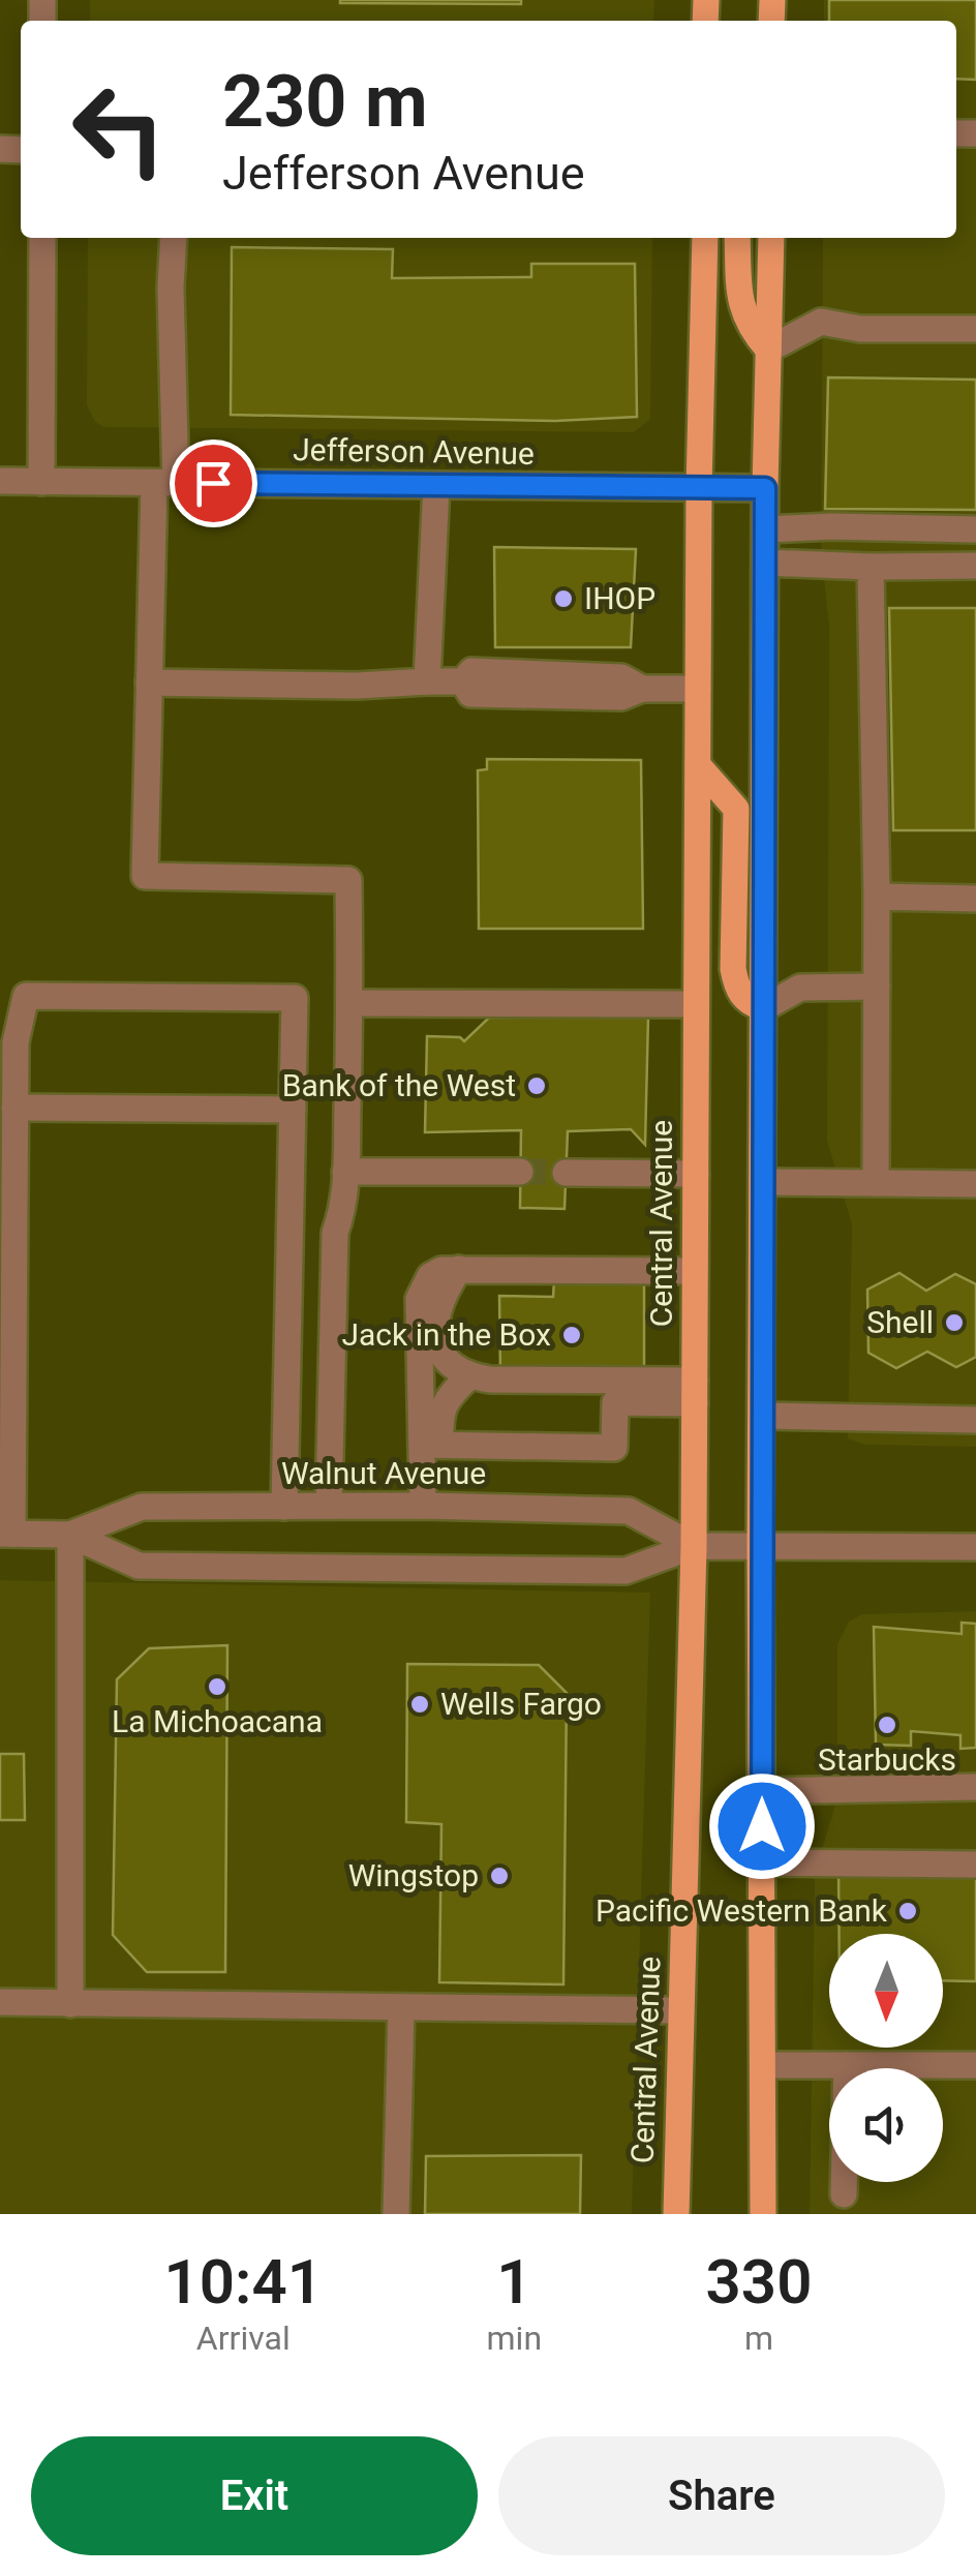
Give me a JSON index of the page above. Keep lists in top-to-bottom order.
{
  "streets": {
    "main road": ["Central Avenue"],
    "street": ["Jefferson Avenue", "Walnut Avenue"]
  },
  "crossings": [
    ["Jefferson Avenue", "Central Avenue"],
    ["Central Avenue", "Walnut Avenue"]
  ],
  "places": [
    "IHOP",
    "Bank of the West",
    "Shell",
    "Jack in the Box",
    "La Michoacana",
    "Wells Fargo",
    "Starbucks",
    "Wingstop",
    "Pacific Western Bank"
  ],
  "north": "bottom",
  "page": {
    "turn": ["230 m", "Jefferson Avenue"],
    "eta": [
      "10:41",
      "Arrival",
      "1",
      "min",
      "330",
      "m"
    ],
    "buttons": ["Exit", "Share"]
  }
}
